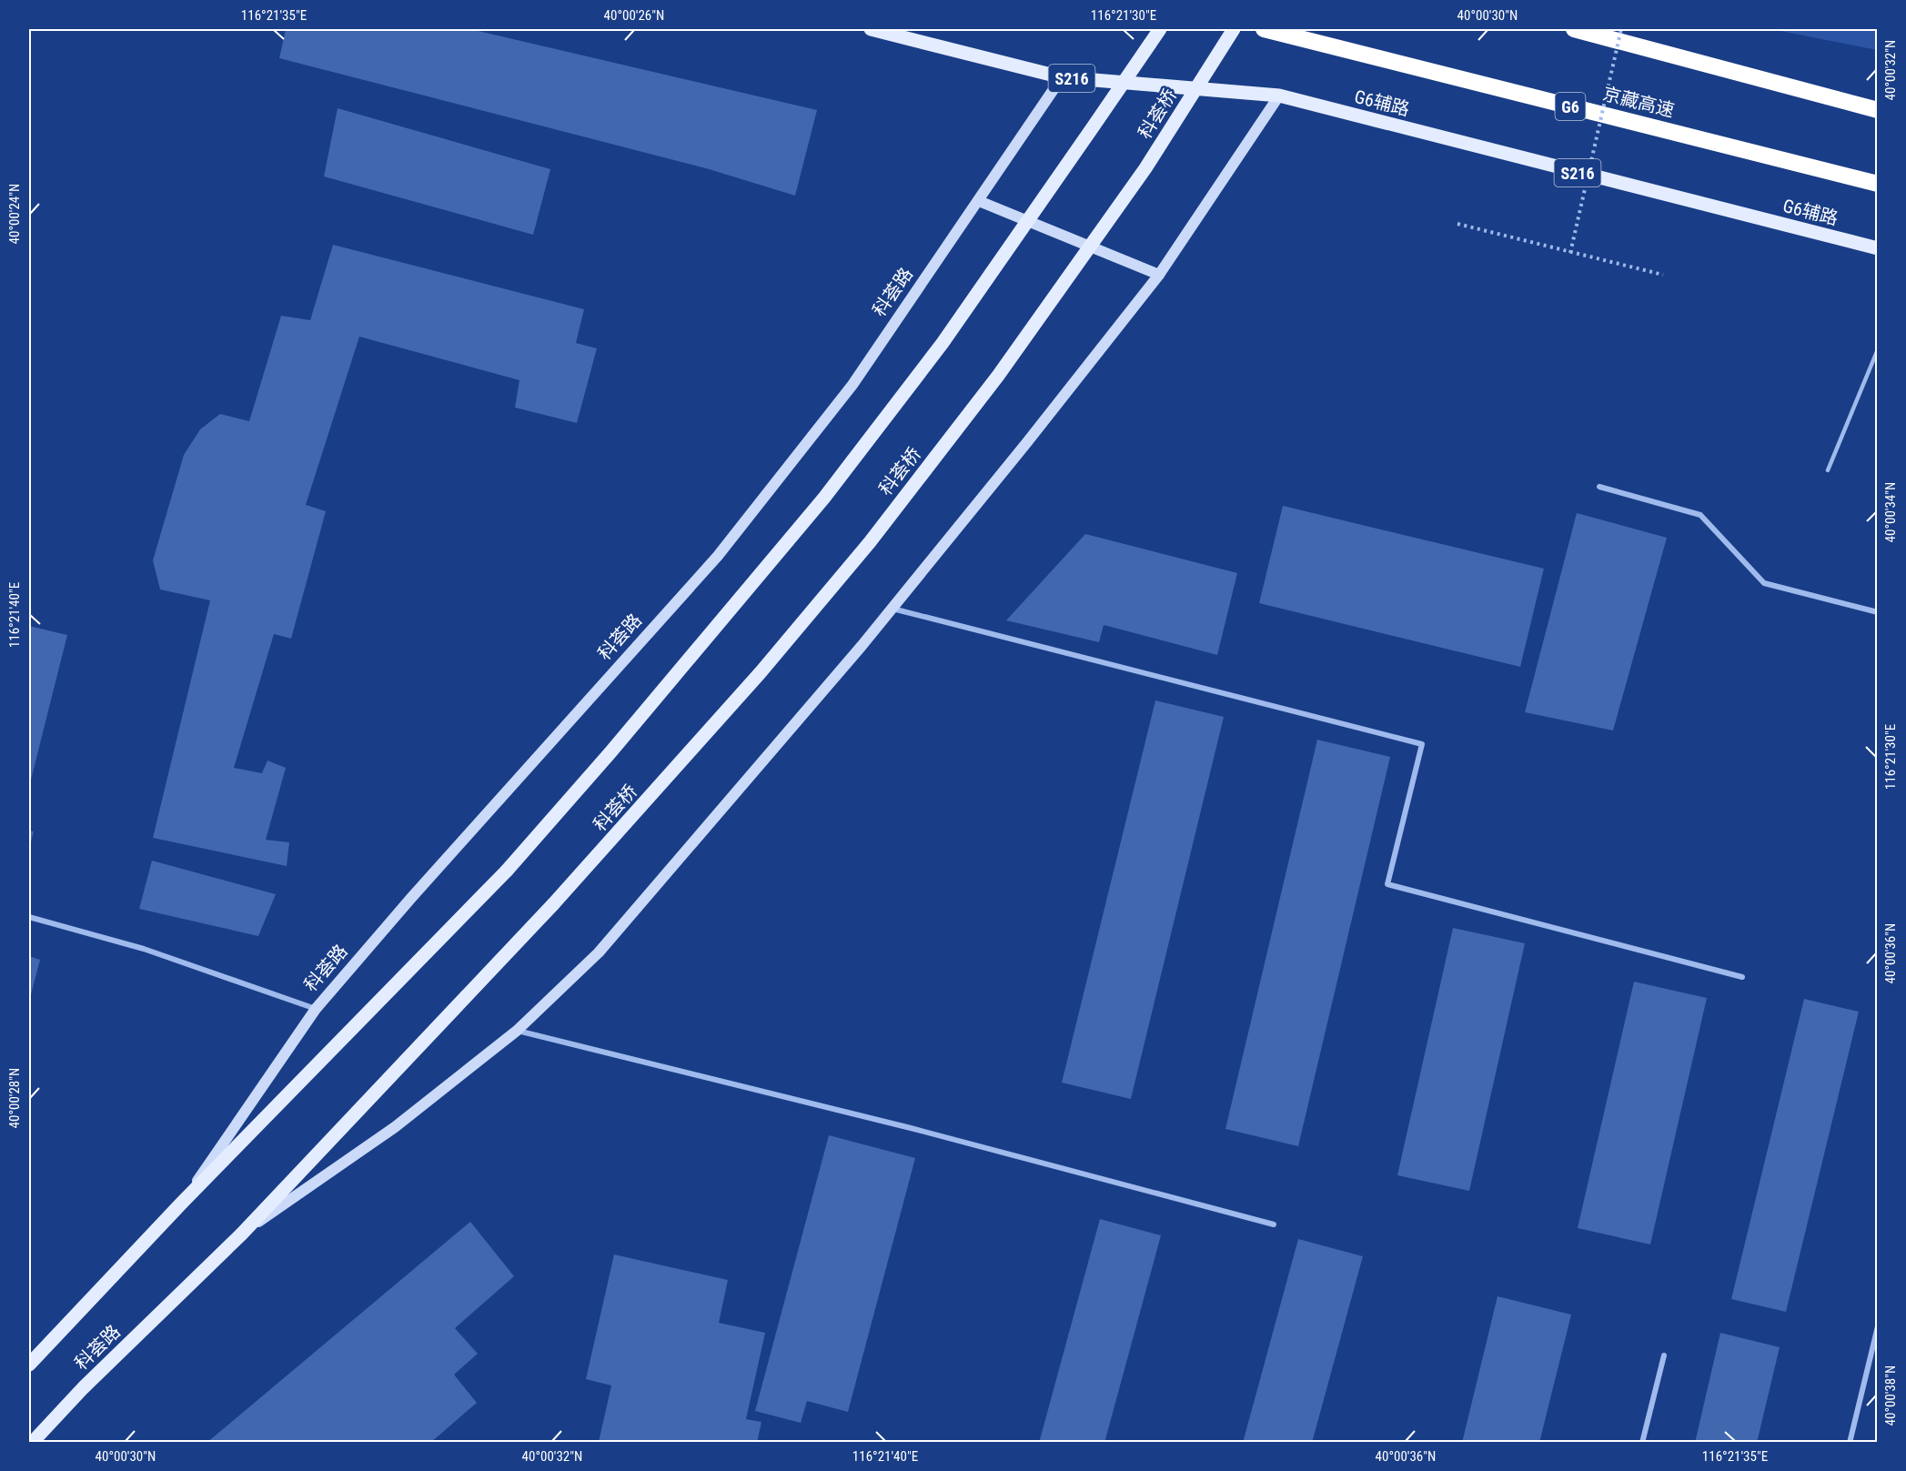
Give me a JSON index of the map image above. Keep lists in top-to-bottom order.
{
  "streets": {
    "highway": ["京藏高速", "G6"],
    "main road": [
      "S216",
      "G6辅路",
      "科荟桥",
      "科荟路"
    ]
  },
  "crossings": [
    ["G6辅路", "科荟路"],
    ["科荟桥", "科荟路"]
  ],
  "coordinates": [
    "116°21'35\"E",
    "40°00'26\"N",
    "116°21'30\"E",
    "40°00'30\"N",
    "40°00'32\"N",
    "40°00'24\"N",
    "40°00'34\"N",
    "116°21'40\"E",
    "40°00'36\"N",
    "40°00'28\"N",
    "40°00'38\"N"
  ]
}
